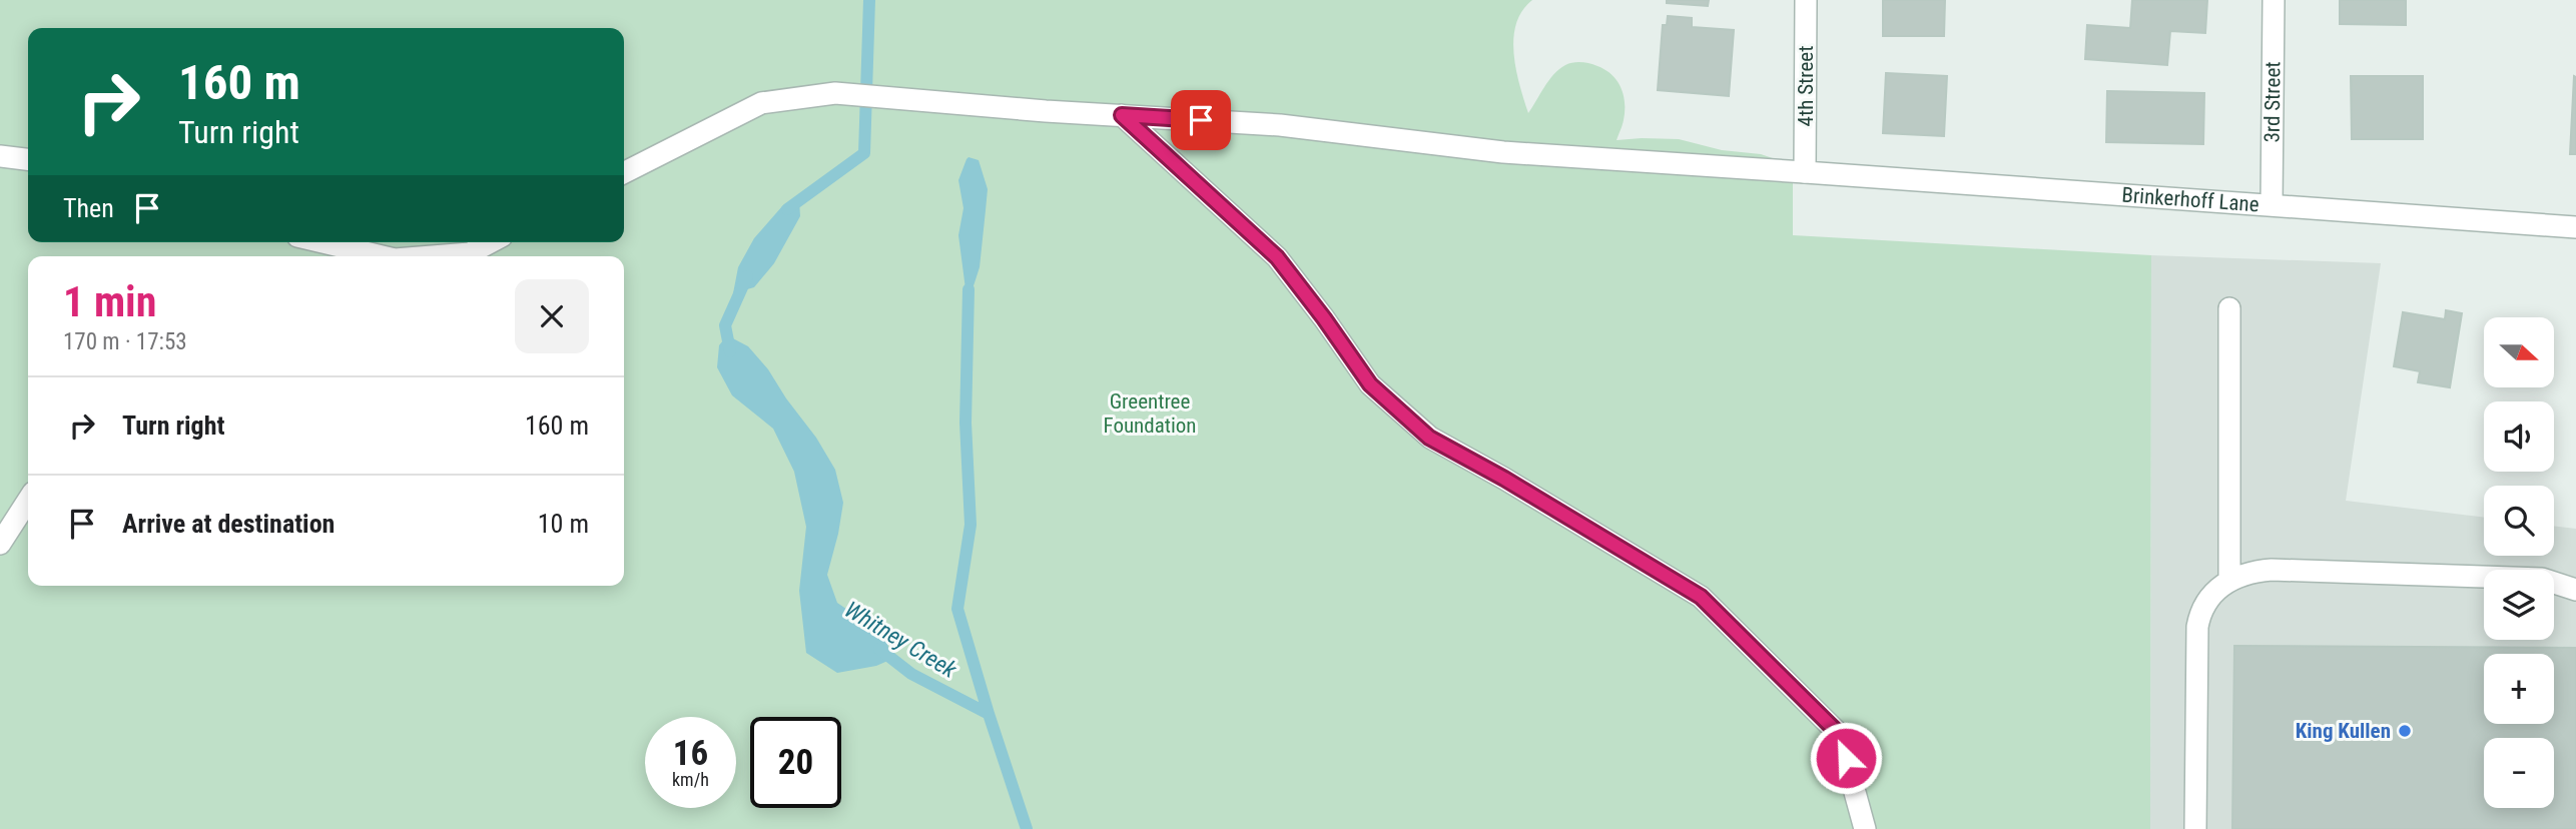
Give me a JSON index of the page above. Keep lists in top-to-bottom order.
{
  "streets": {
    "street": ["4th Street", "3rd Street", "Brinkerhoff Lane"]
  },
  "crossings": [
    ["4th Street", "Brinkerhoff Lane"],
    ["3rd Street", "Brinkerhoff Lane"]
  ],
  "water": ["Whitney Creek"],
  "parks": ["Greentree Foundation"],
  "places": ["King Kullen"],
  "north": "right",
  "page": {
    "turn": ["160 m", "Turn right"],
    "then": "Then",
    "heading": ["1 min", "170 m · 17:53"],
    "map_buttons": ["+", "−"],
    "list": [
      {
        "name": "Turn right",
        "value": "160 m"
      },
      {
        "name": "Arrive at destination",
        "value": "10 m"
      }
    ],
    "speed": "16 km/h",
    "limit": "20"
  }
}
